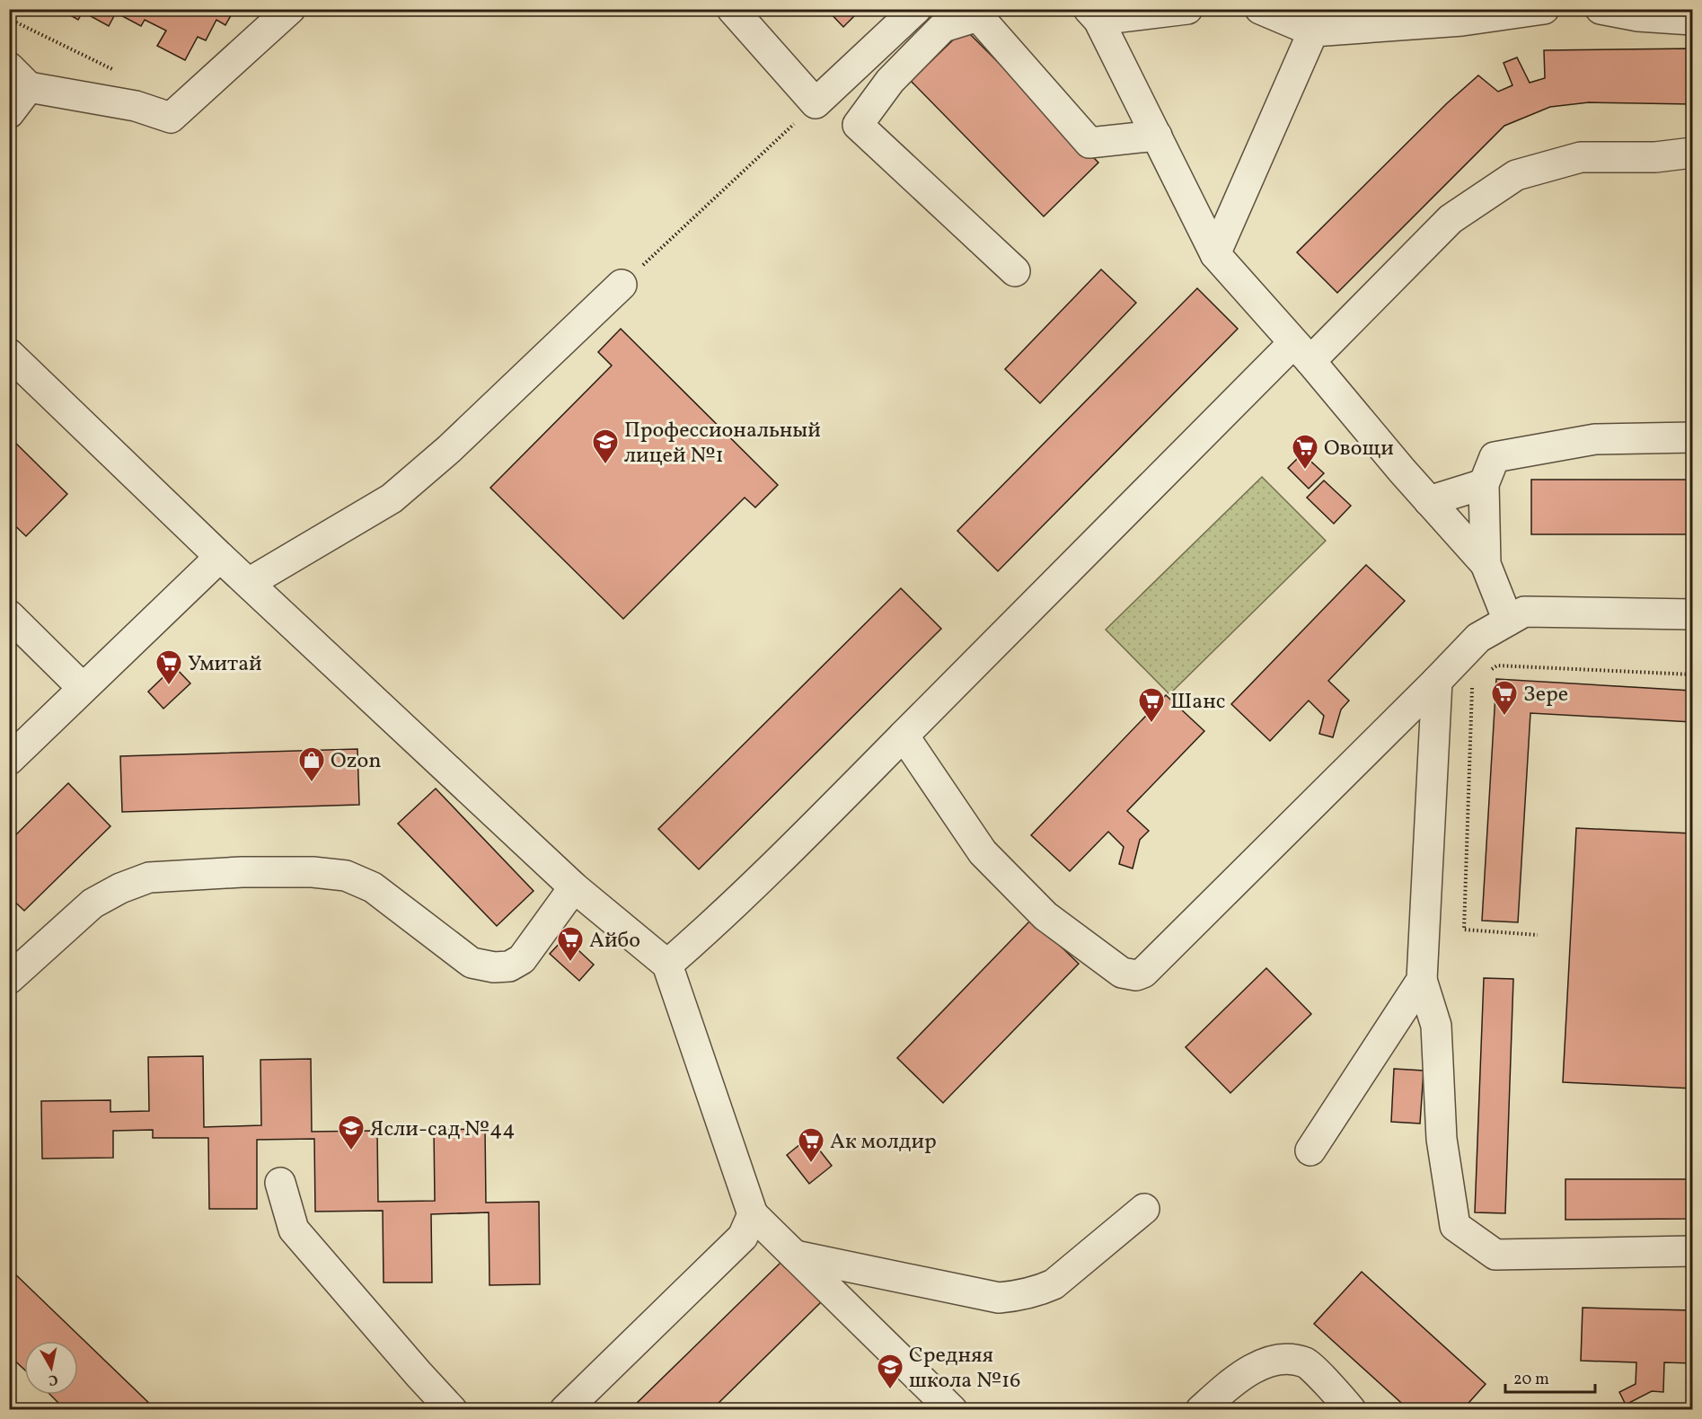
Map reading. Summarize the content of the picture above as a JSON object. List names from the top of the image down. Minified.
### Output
{"places":{"school or university":["Профессиональный лицей №1","Ясли-сад №44","Средняя школа №16"],"supermarket":["Овощи","Умитай","Зере","Шанс","Айбо","Ак молдир"],"shop":["Ozon"]},"scale_bar":"20 m","north":"bottom"}
